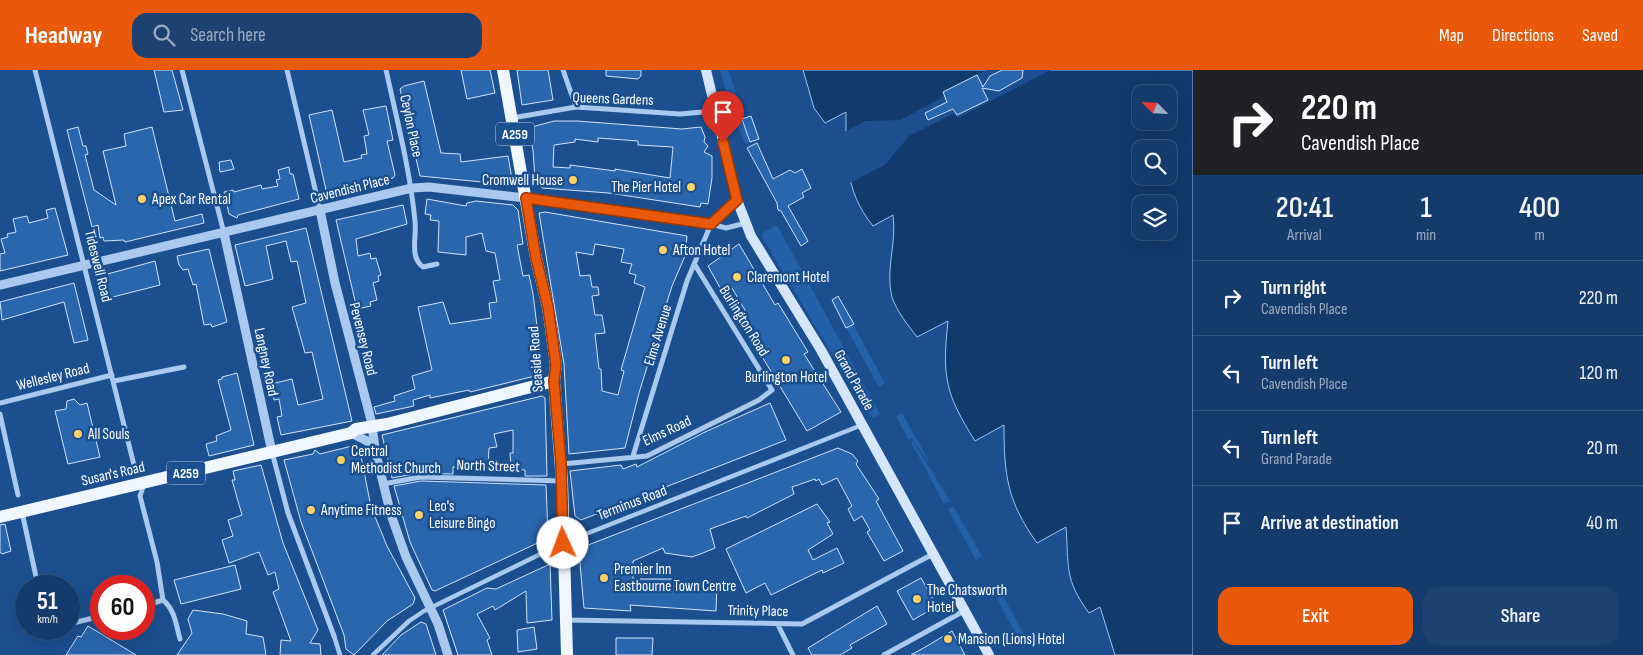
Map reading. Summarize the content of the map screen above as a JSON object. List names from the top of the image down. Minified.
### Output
{"streets":{"main road":["A259","Seaside Road","Grand Parade","Susan's Road"],"street":["Queens Gardens","Ceylon Place","Cavendish Place","Tideswell Road","Burlington Road","Elms Avenue","Pevensey Road","Langney Road","Wellesley Road","Elms Road","North Street","Terminus Road","Trinity Place"]},"crossings":[["Queens Gardens","Seaside Road"],["Queens Gardens","Grand Parade"],["Ceylon Place","Cavendish Place"],["A259","Seaside Road"],["A259","Trinity Place"],["Cavendish Place","Tideswell Road"],["Cavendish Place","Elms Avenue"],["Cavendish Place","Pevensey Road"],["Cavendish Place","Seaside Road"],["Cavendish Place","Langney Road"],["Cavendish Place","Grand Parade"],["Tideswell Road","Wellesley Road"],["Burlington Road","Elms Avenue"],["Burlington Road","Elms Road"],["Elms Avenue","Elms Road"],["Pevensey Road","North Street"],["Pevensey Road","Susan's Road"],["Pevensey Road","Terminus Road"],["Seaside Road","Elms Road"],["Seaside Road","North Street"],["Seaside Road","Susan's Road"],["Seaside Road","Terminus Road"],["Seaside Road","Trinity Place"],["Langney Road","Susan's Road"],["Grand Parade","Terminus Road"],["Grand Parade","Trinity Place"]],"places":["Cromwell House","The Pier Hotel","Apex Car Rental","Afton Hotel","Claremont Hotel","Burlington Hotel","All Souls","Central Methodist Church","Anytime Fitness","Leo's Leisure Bingo","Premier Inn Eastbourne Town Centre","The Chatsworth Hotel","Mansion (Lions) Hotel"],"north":"top left","page":{"header":"Headway","search":"Search here","nav":["Map","Directions","Saved"],"turn":["220 m","Cavendish Place"],"eta":["20:41","Arrival","1","min","400","m"],"list":[{"name":"Turn right","note":"Cavendish Place","value":"220 m"},{"name":"Turn left","note":"Cavendish Place","value":"120 m"},{"name":"Turn left","note":"Grand Parade","value":"20 m"},{"name":"Arrive at destination","value":"40 m"}],"speed":"51 km/h","limit":"60","buttons":["Exit","Share"]}}
